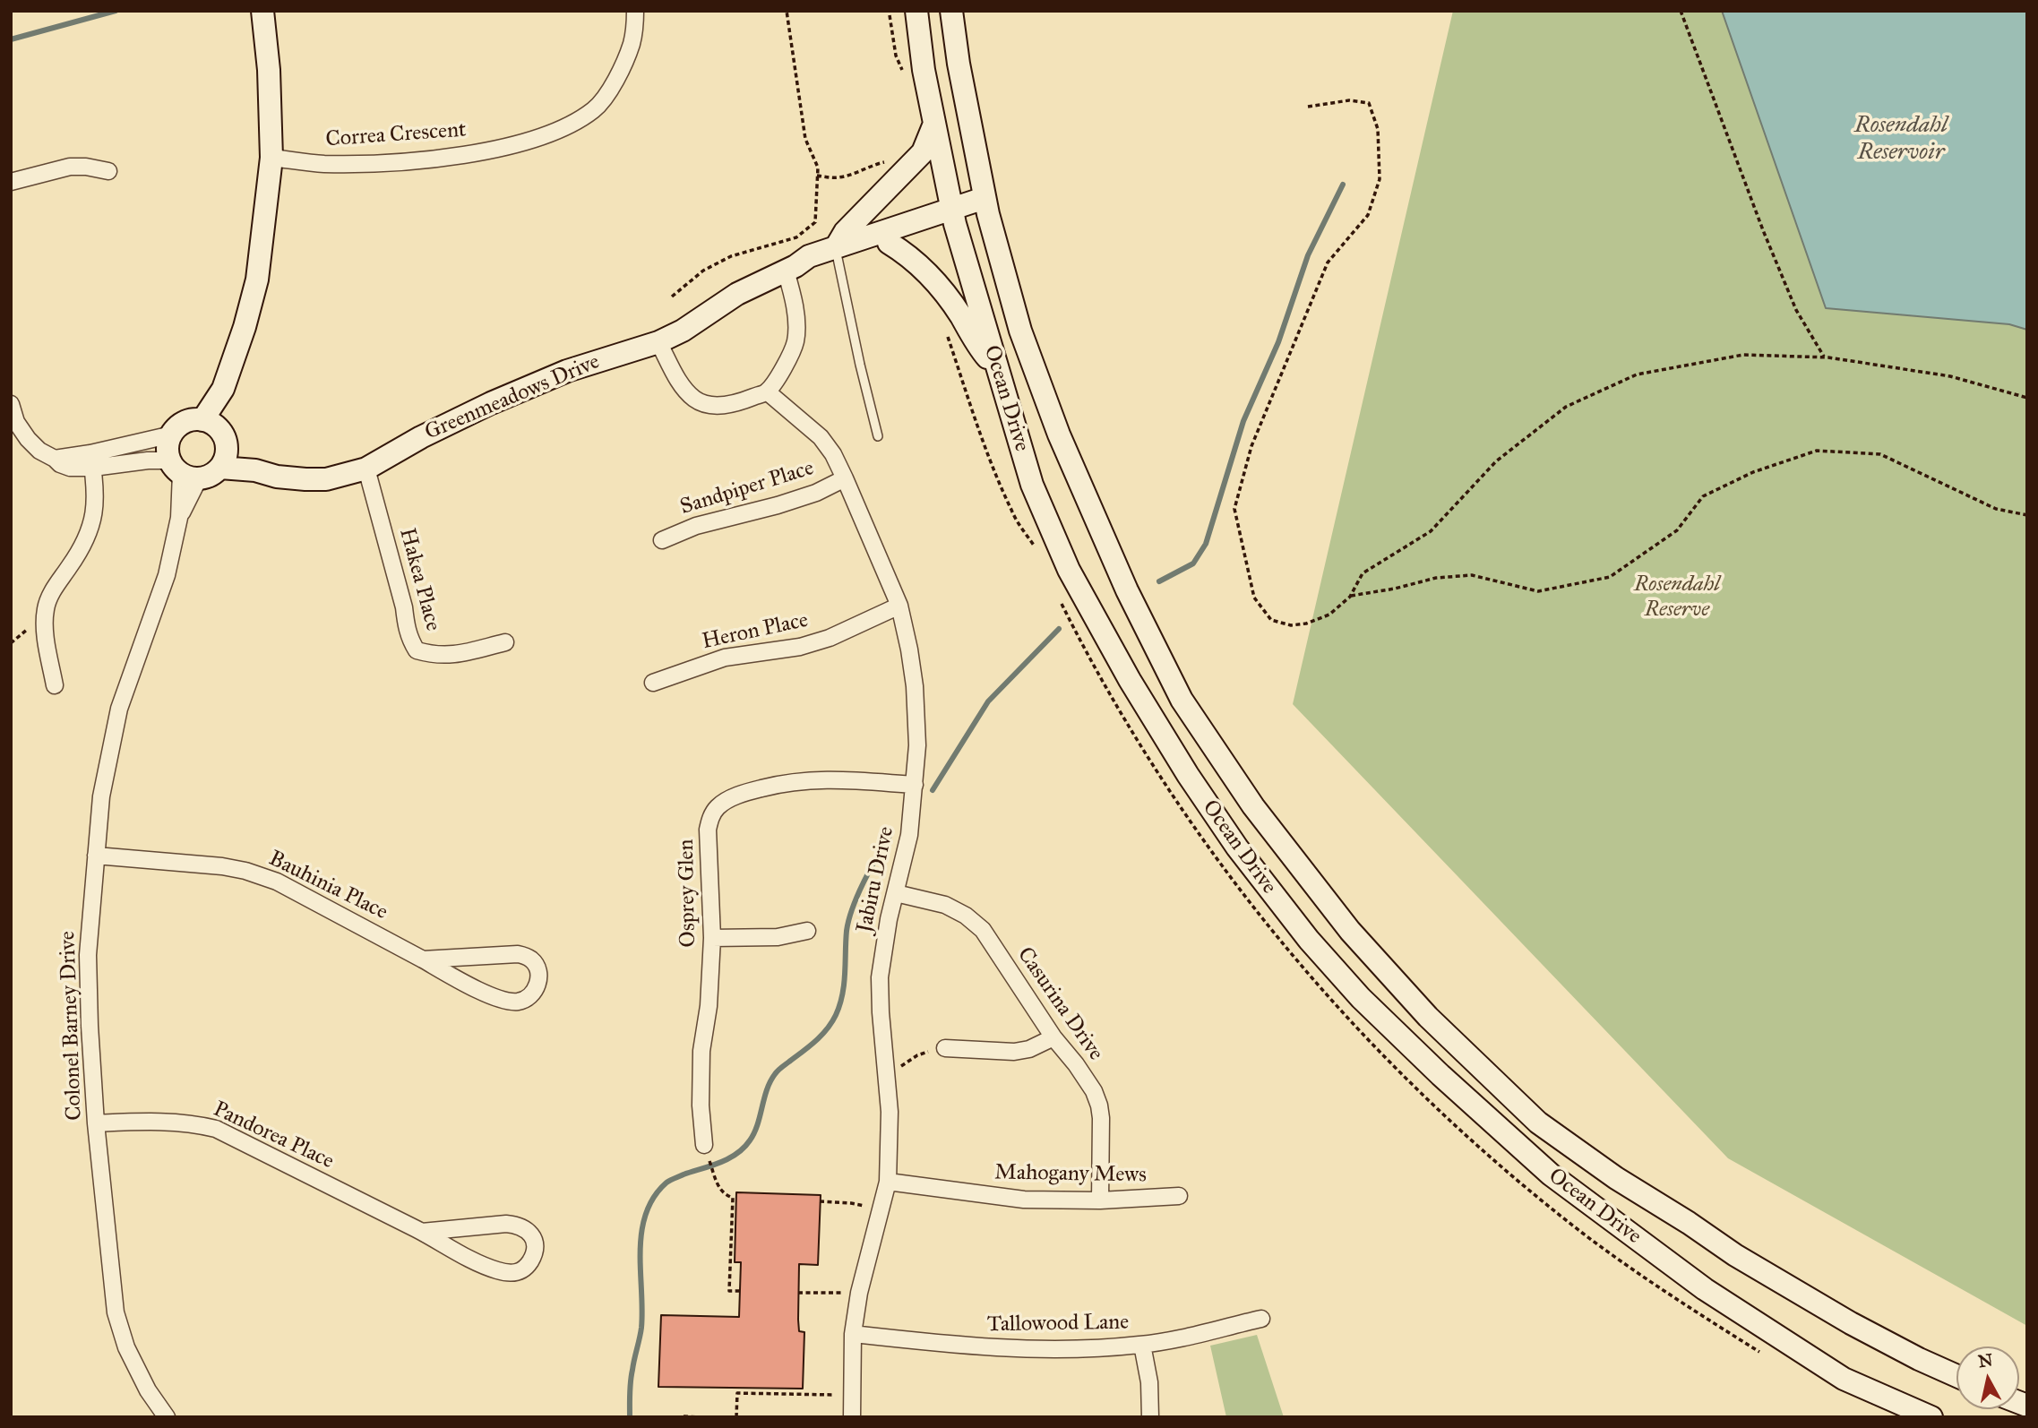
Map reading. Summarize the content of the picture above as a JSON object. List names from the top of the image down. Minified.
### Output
{"streets":{"main road":["Greenmeadows Drive","Ocean Drive"],"street":["Correa Crescent","Sandpiper Place","Hakea Place","Heron Place","Jabiru Drive","Bauhinia Place","Osprey Glen","Casurina Drive","Colonel Barney Drive","Pandorea Place","Mahogany Mews","Tallowood Lane"]},"crossings":[["Greenmeadows Drive","Ocean Drive"],["Greenmeadows Drive","Hakea Place"],["Greenmeadows Drive","Colonel Barney Drive"],["Sandpiper Place","Jabiru Drive"],["Heron Place","Jabiru Drive"],["Jabiru Drive","Osprey Glen"],["Jabiru Drive","Casurina Drive"],["Jabiru Drive","Mahogany Mews"],["Jabiru Drive","Tallowood Lane"],["Bauhinia Place","Colonel Barney Drive"],["Casurina Drive","Mahogany Mews"],["Colonel Barney Drive","Pandorea Place"]],"water":["Rosendahl Reservoir"],"parks":["Rosendahl Reserve"],"north":"top"}
